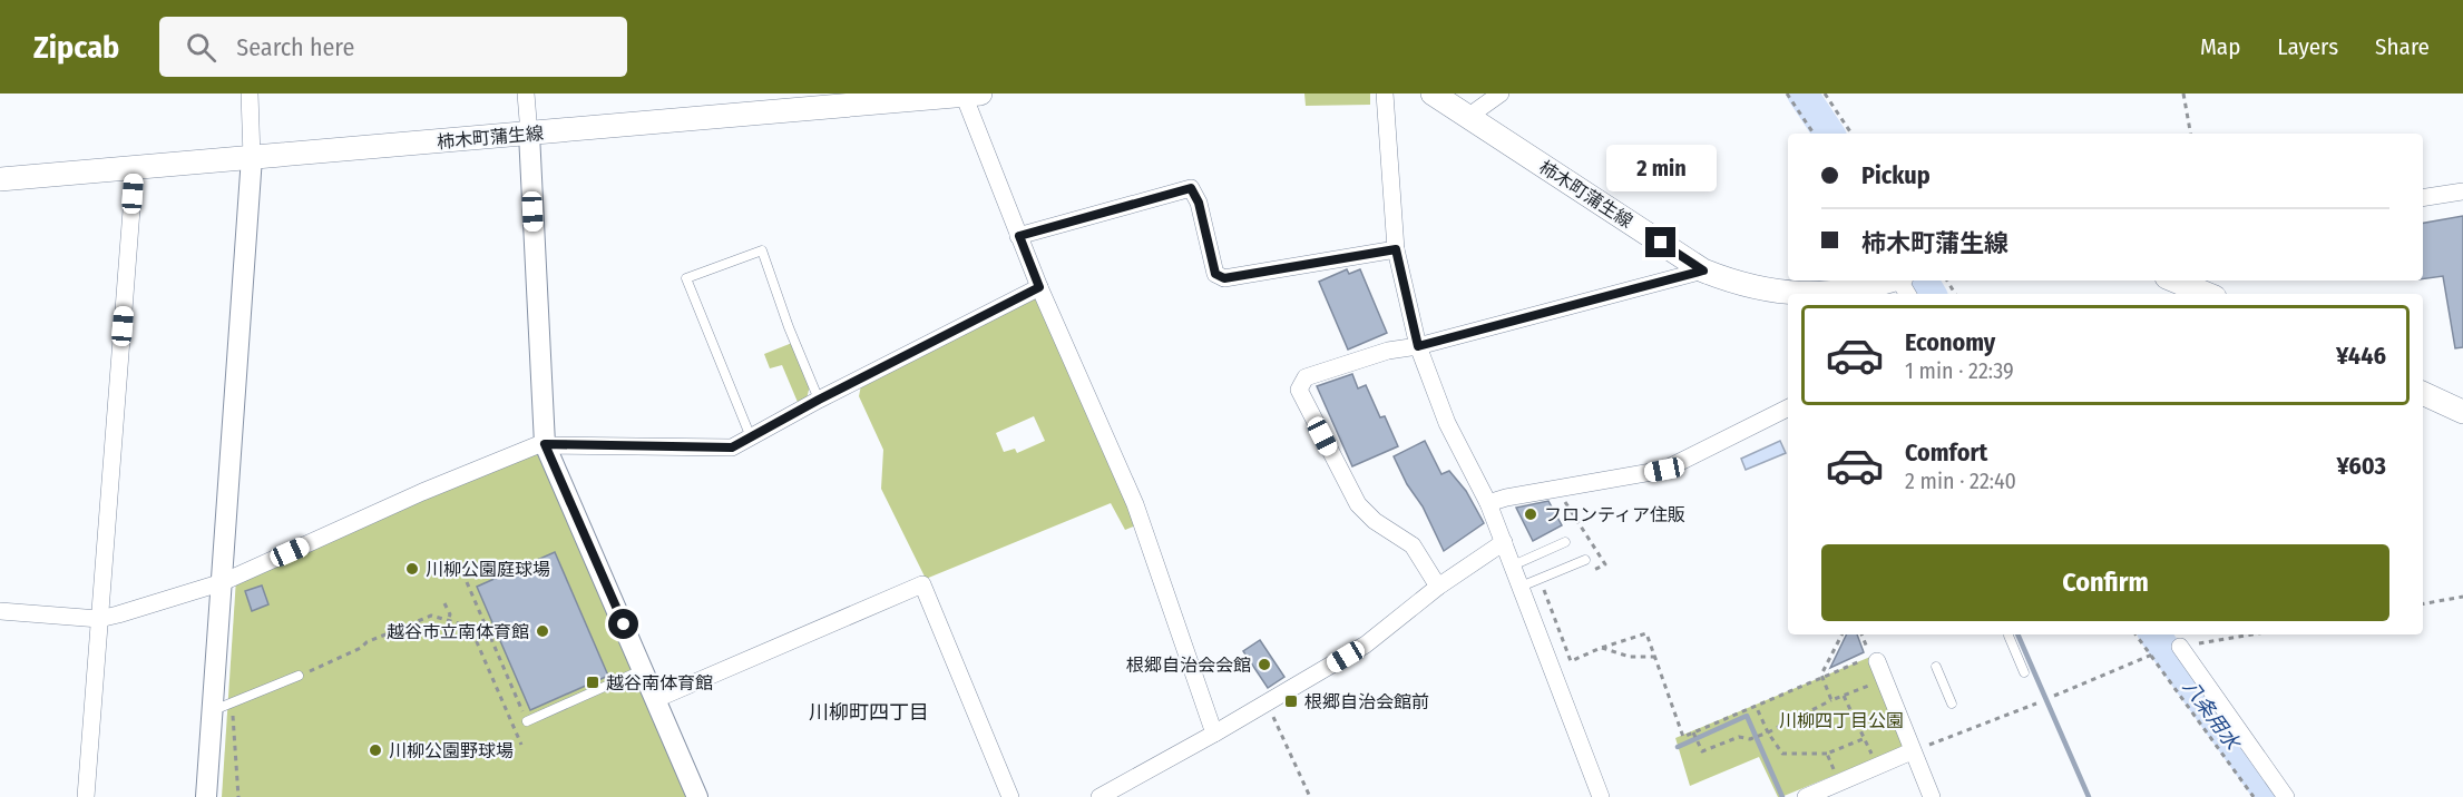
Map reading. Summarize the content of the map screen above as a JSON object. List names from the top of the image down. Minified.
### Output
{"streets":{"main road":["柿木町蒲生線"]},"districts":["川柳町四丁目"],"water":["八条用水"],"parks":["川柳四丁目公園"],"places":{"other":["フロンティア住販","川柳公園庭球場","越谷市立南体育館","根郷自治会会館","川柳公園野球場"],"transit":["越谷南体育館","根郷自治会館前"]},"page":{"header":"Zipcab","search":"Search here","nav":["Map","Layers","Share"],"banner":["Pickup","柿木町蒲生線"],"bubble":"2 min","list":[{"name":"Economy","note":"1 min · 22:39","value":"¥446"},{"name":"Comfort","note":"2 min · 22:40","value":"¥603"}],"buttons":"Confirm"}}
